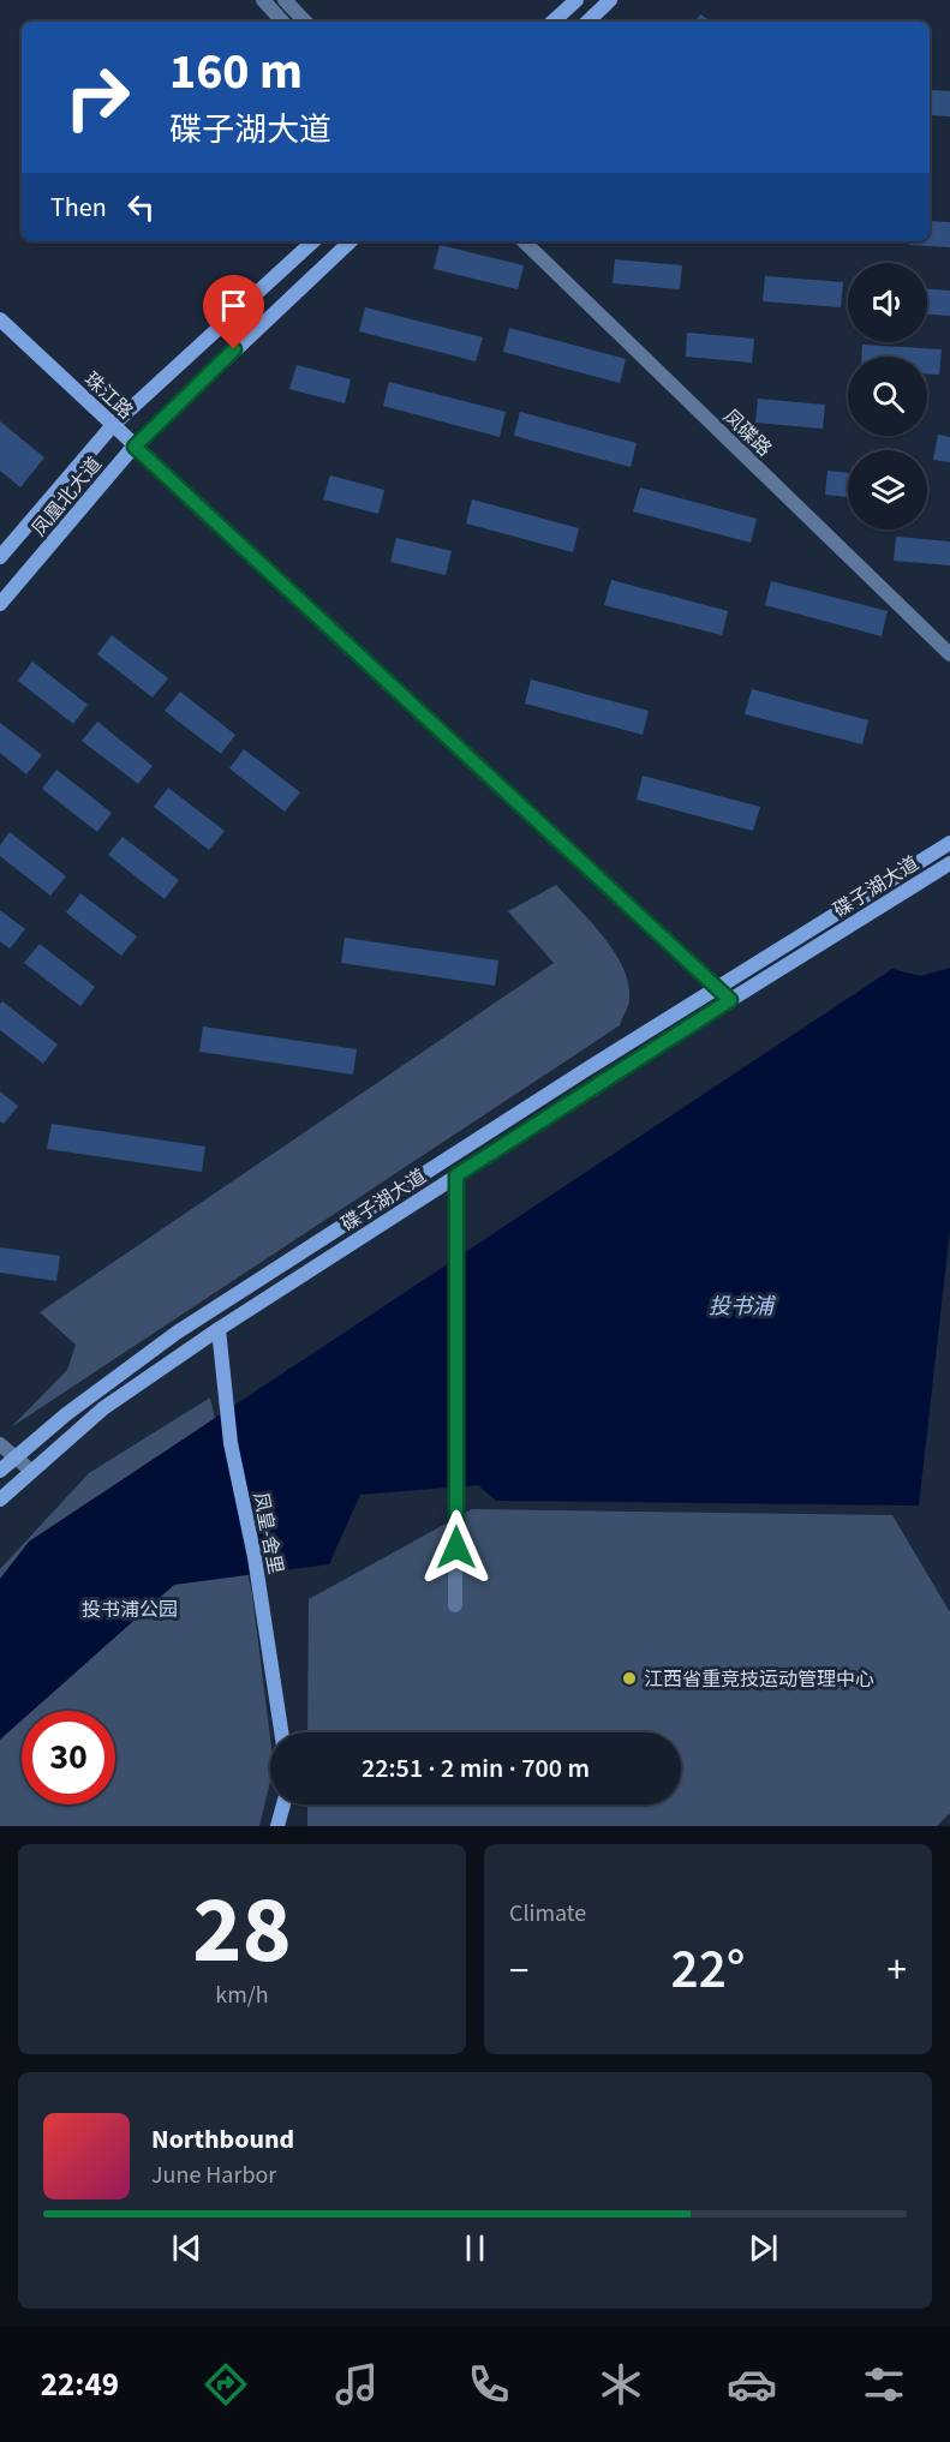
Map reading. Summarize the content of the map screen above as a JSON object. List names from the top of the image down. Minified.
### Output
{"streets":{"main road":["珠江路","凤凰北大道","碟子湖大道","凤皇-舍里"],"street":["凤碟路"]},"crossings":[["珠江路","凤凰北大道"],["珠江路","碟子湖大道"],["碟子湖大道","凤皇-舍里"]],"water":["投书浦"],"parks":["投书浦公园"],"places":["江西省重竞技运动管理中心"],"page":{"turn":["160 m","碟子湖大道"],"then":"Then","limit":"30","trip":"22:51 · 2 min · 700 m","tile":[["28","km/h"],"Climate"],"heat":["−","22°","+"],"song":["Northbound","June Harbor"],"tabs":"22:49"}}
